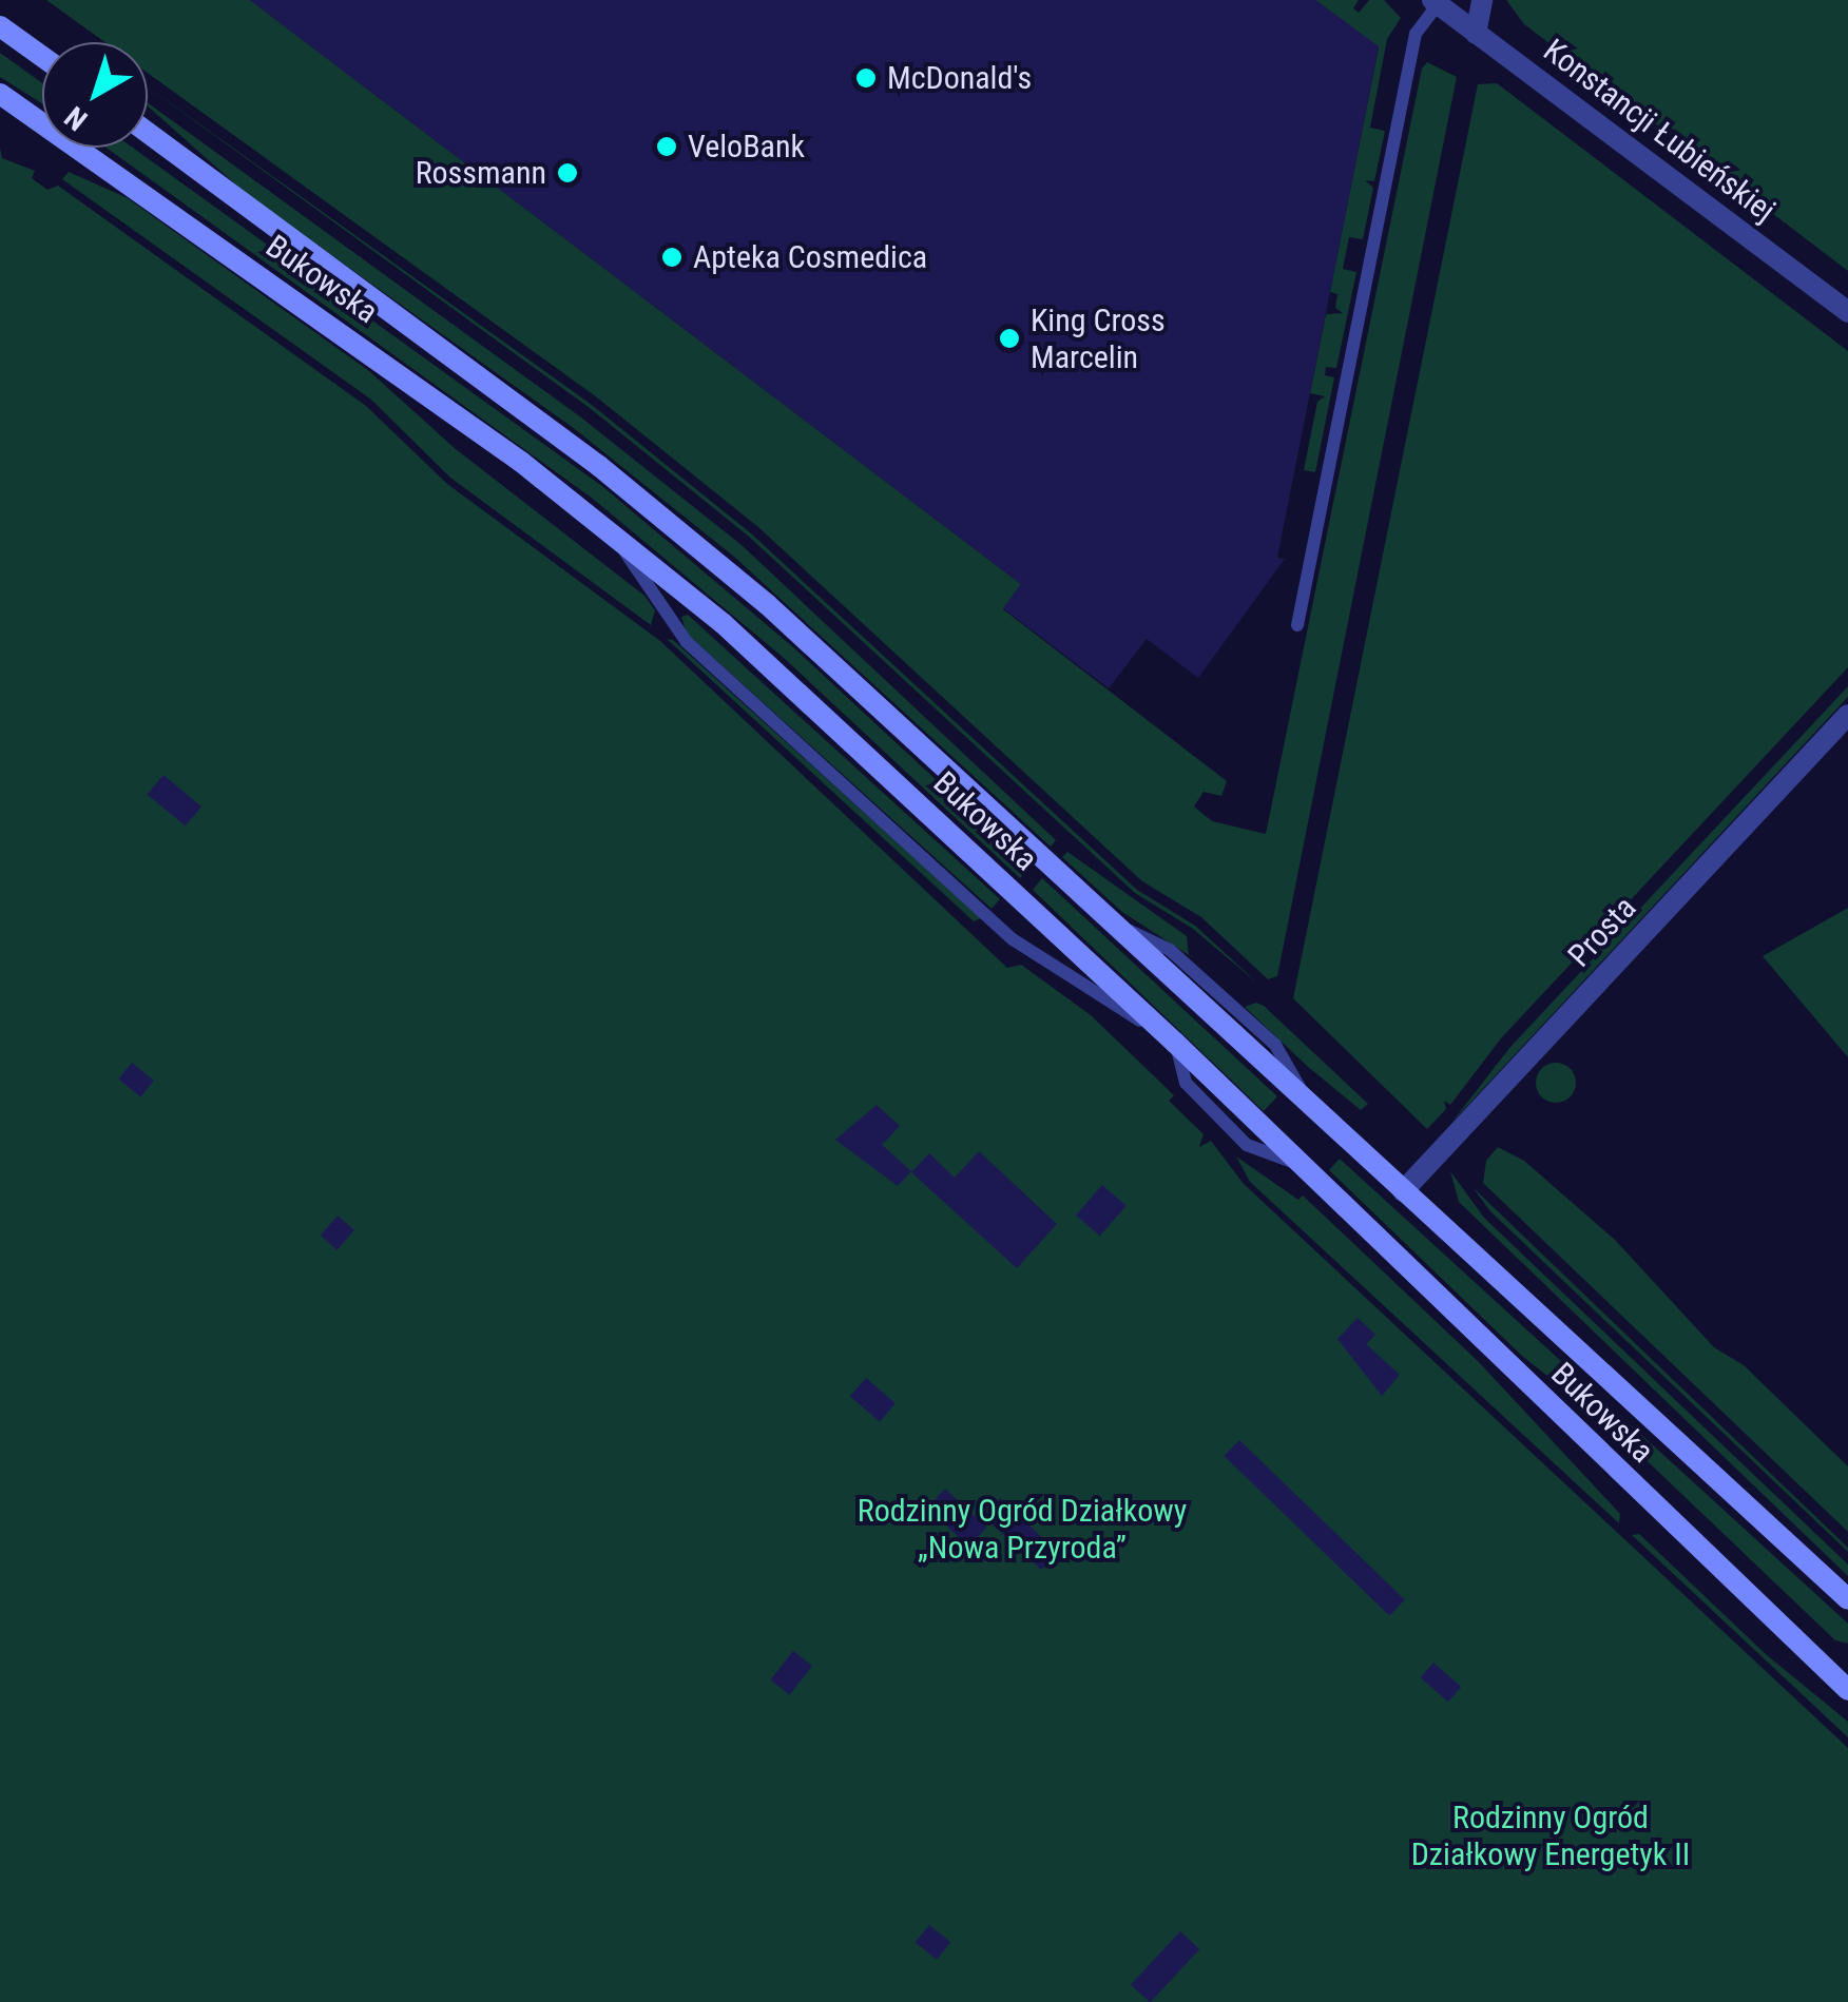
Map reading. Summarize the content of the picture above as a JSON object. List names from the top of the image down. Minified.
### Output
{"streets":{"main road":["Bukowska"],"street":["Konstancji Łubieńskiej","Prosta"]},"crossings":[["Bukowska","Prosta"]],"parks":["Rodzinny Ogród Działkowy „Nowa Przyroda”","Rodzinny Ogród Działkowy Energetyk II"],"places":["McDonald's","VeloBank","Rossmann","Apteka Cosmedica","King Cross Marcelin"],"north":"bottom left"}
